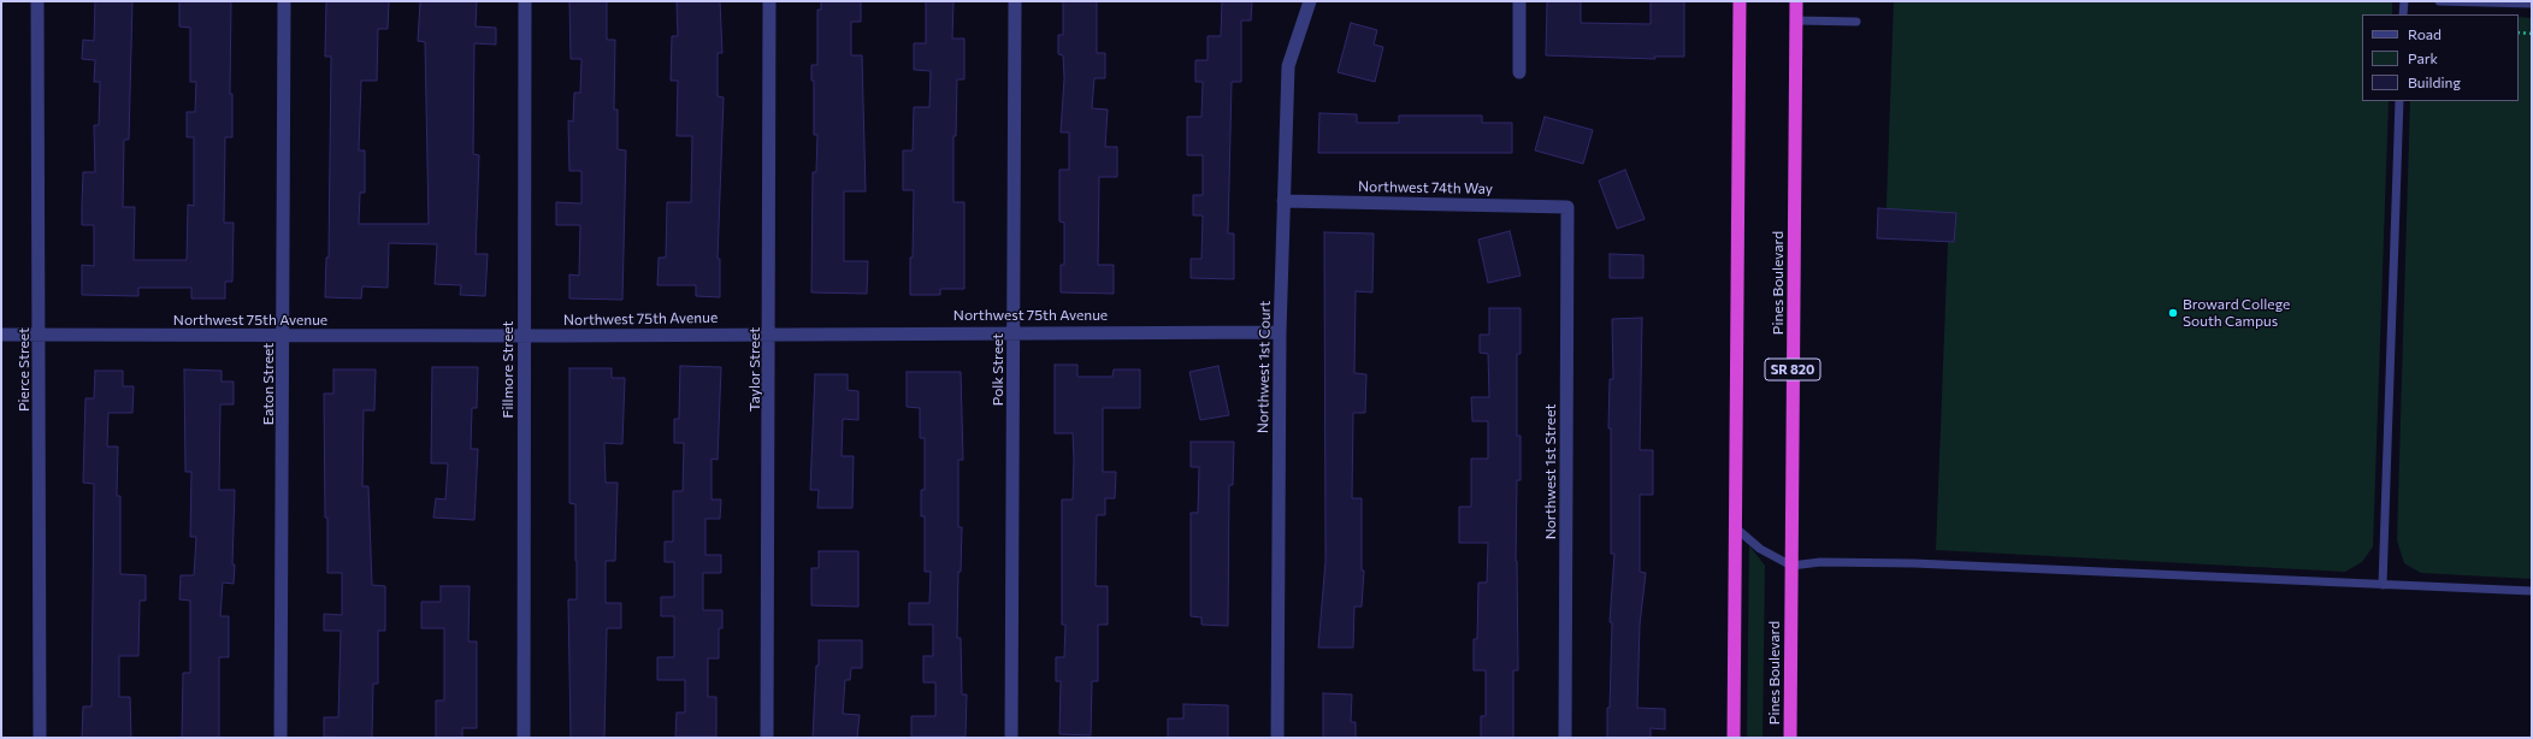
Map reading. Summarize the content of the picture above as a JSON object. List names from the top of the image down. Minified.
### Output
{"streets":{"highway":["Pines Boulevard","SR 820"],"street":["Northwest 74th Way","Northwest 75th Avenue","Northwest 1st Court","Pierce Street","Fillmore Street","Taylor Street","Polk Street","Eaton Street","Northwest 1st Street"]},"crossings":[["Northwest 74th Way","Northwest 1st Court"],["Northwest 74th Way","Northwest 1st Street"],["Northwest 75th Avenue","Northwest 1st Court"],["Northwest 75th Avenue","Pierce Street"],["Northwest 75th Avenue","Fillmore Street"],["Northwest 75th Avenue","Taylor Street"],["Northwest 75th Avenue","Polk Street"],["Northwest 75th Avenue","Eaton Street"]],"places":["Broward College South Campus"],"legend":["Road","Park","Building"]}
